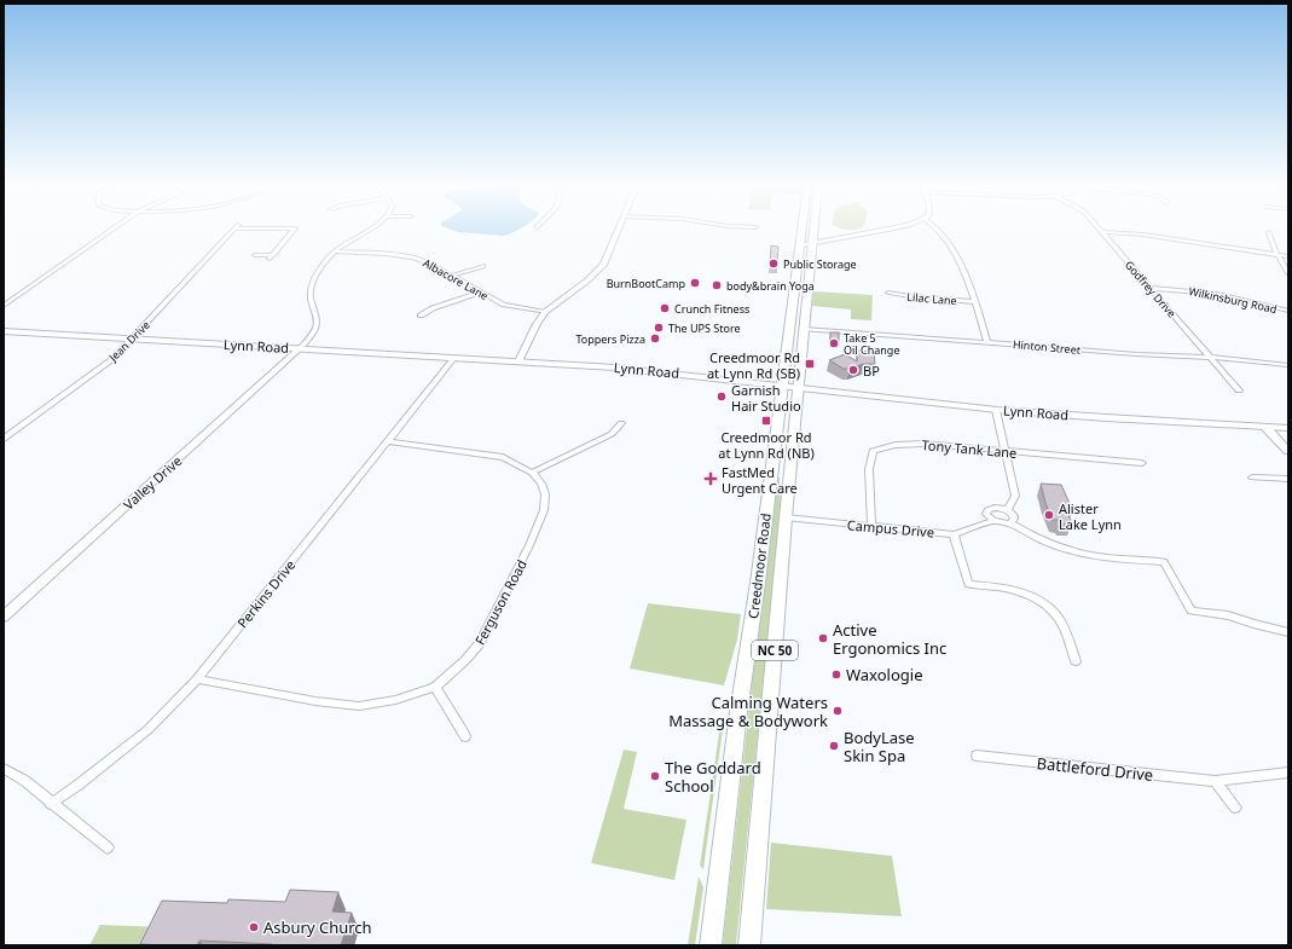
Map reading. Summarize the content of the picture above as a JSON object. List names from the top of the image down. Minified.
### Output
{"streets":{"main road":["Lynn Road","Creedmoor Road","NC 50"],"street":["Albacore Lane","Godfrey Drive","Lilac Lane","Wilkinsburg Road","Jean Drive","Hinton Street","Tony Tank Lane","Valley Drive","Campus Drive","Perkins Drive","Ferguson Road","Battleford Drive"]},"crossings":[["Godfrey Drive","Wilkinsburg Road"],["Godfrey Drive","Hinton Street"],["Jean Drive","Lynn Road"],["Lynn Road","Valley Drive"],["Lynn Road","Creedmoor Road"],["Lynn Road","Perkins Drive"],["Hinton Street","Creedmoor Road"],["Tony Tank Lane","Campus Drive"],["Campus Drive","Creedmoor Road"],["Perkins Drive","Ferguson Road"]],"places":{"other":["Public Storage","BurnBootCamp","body&brain Yoga","Crunch Fitness","The UPS Store","Toppers Pizza","Take 5 Oil Change","BP","Garnish Hair Studio","Alister Lake Lynn","Active Ergonomics Inc","Waxologie","Calming Waters Massage & Bodywork","BodyLase Skin Spa","The Goddard School","Asbury Church"],"transit":["Creedmoor Rd at Lynn Rd (SB)","Creedmoor Rd at Lynn Rd (NB)"],"health":["FastMed Urgent Care"]}}
